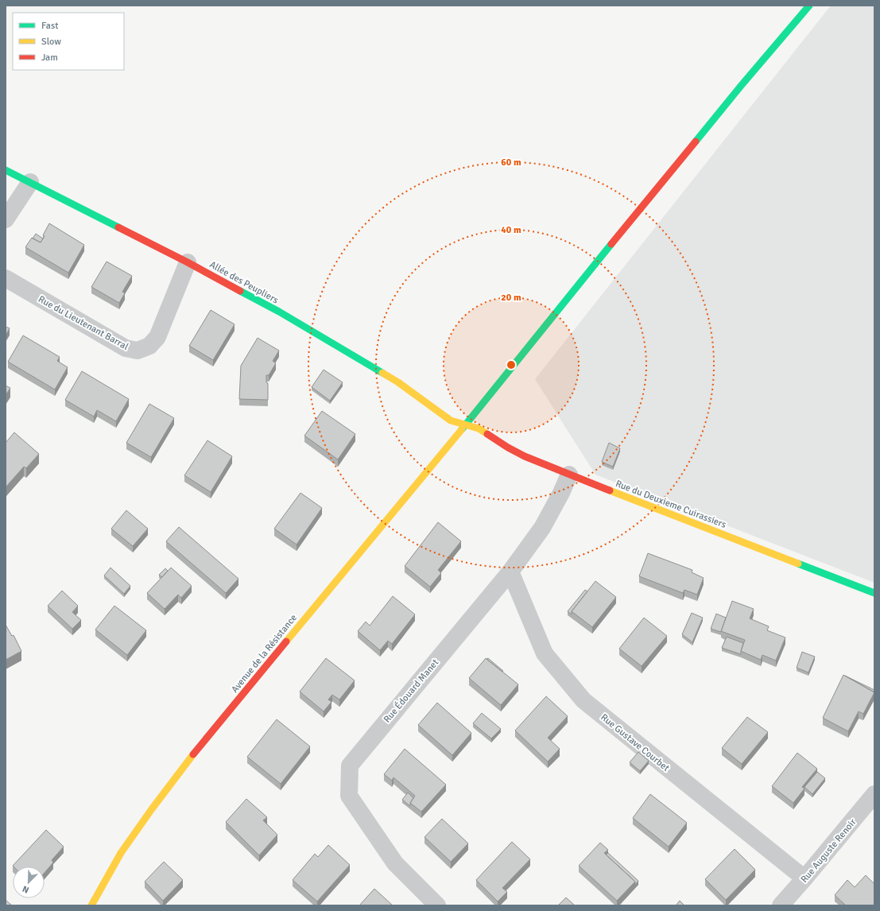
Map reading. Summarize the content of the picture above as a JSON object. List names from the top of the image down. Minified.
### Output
{"streets":{"main road":["Allée des Peupliers","Rue du Deuxieme Cuirassiers","Avenue de la Résistance"],"street":["Rue du Lieutenant Barral","Rue Édouard Manet","Rue Gustave Courbet","Rue Auguste Renoir"]},"crossings":[["Allée des Peupliers","Rue du Lieutenant Barral"],["Allée des Peupliers","Rue du Deuxieme Cuirassiers"],["Allée des Peupliers","Avenue de la Résistance"],["Rue du Deuxieme Cuirassiers","Avenue de la Résistance"],["Rue du Deuxieme Cuirassiers","Rue Édouard Manet"],["Rue Édouard Manet","Rue Gustave Courbet"],["Rue Gustave Courbet","Rue Auguste Renoir"]],"legend":["Fast","Slow","Jam"],"north":"bottom left","rings":["60 m","40 m","20 m"]}
